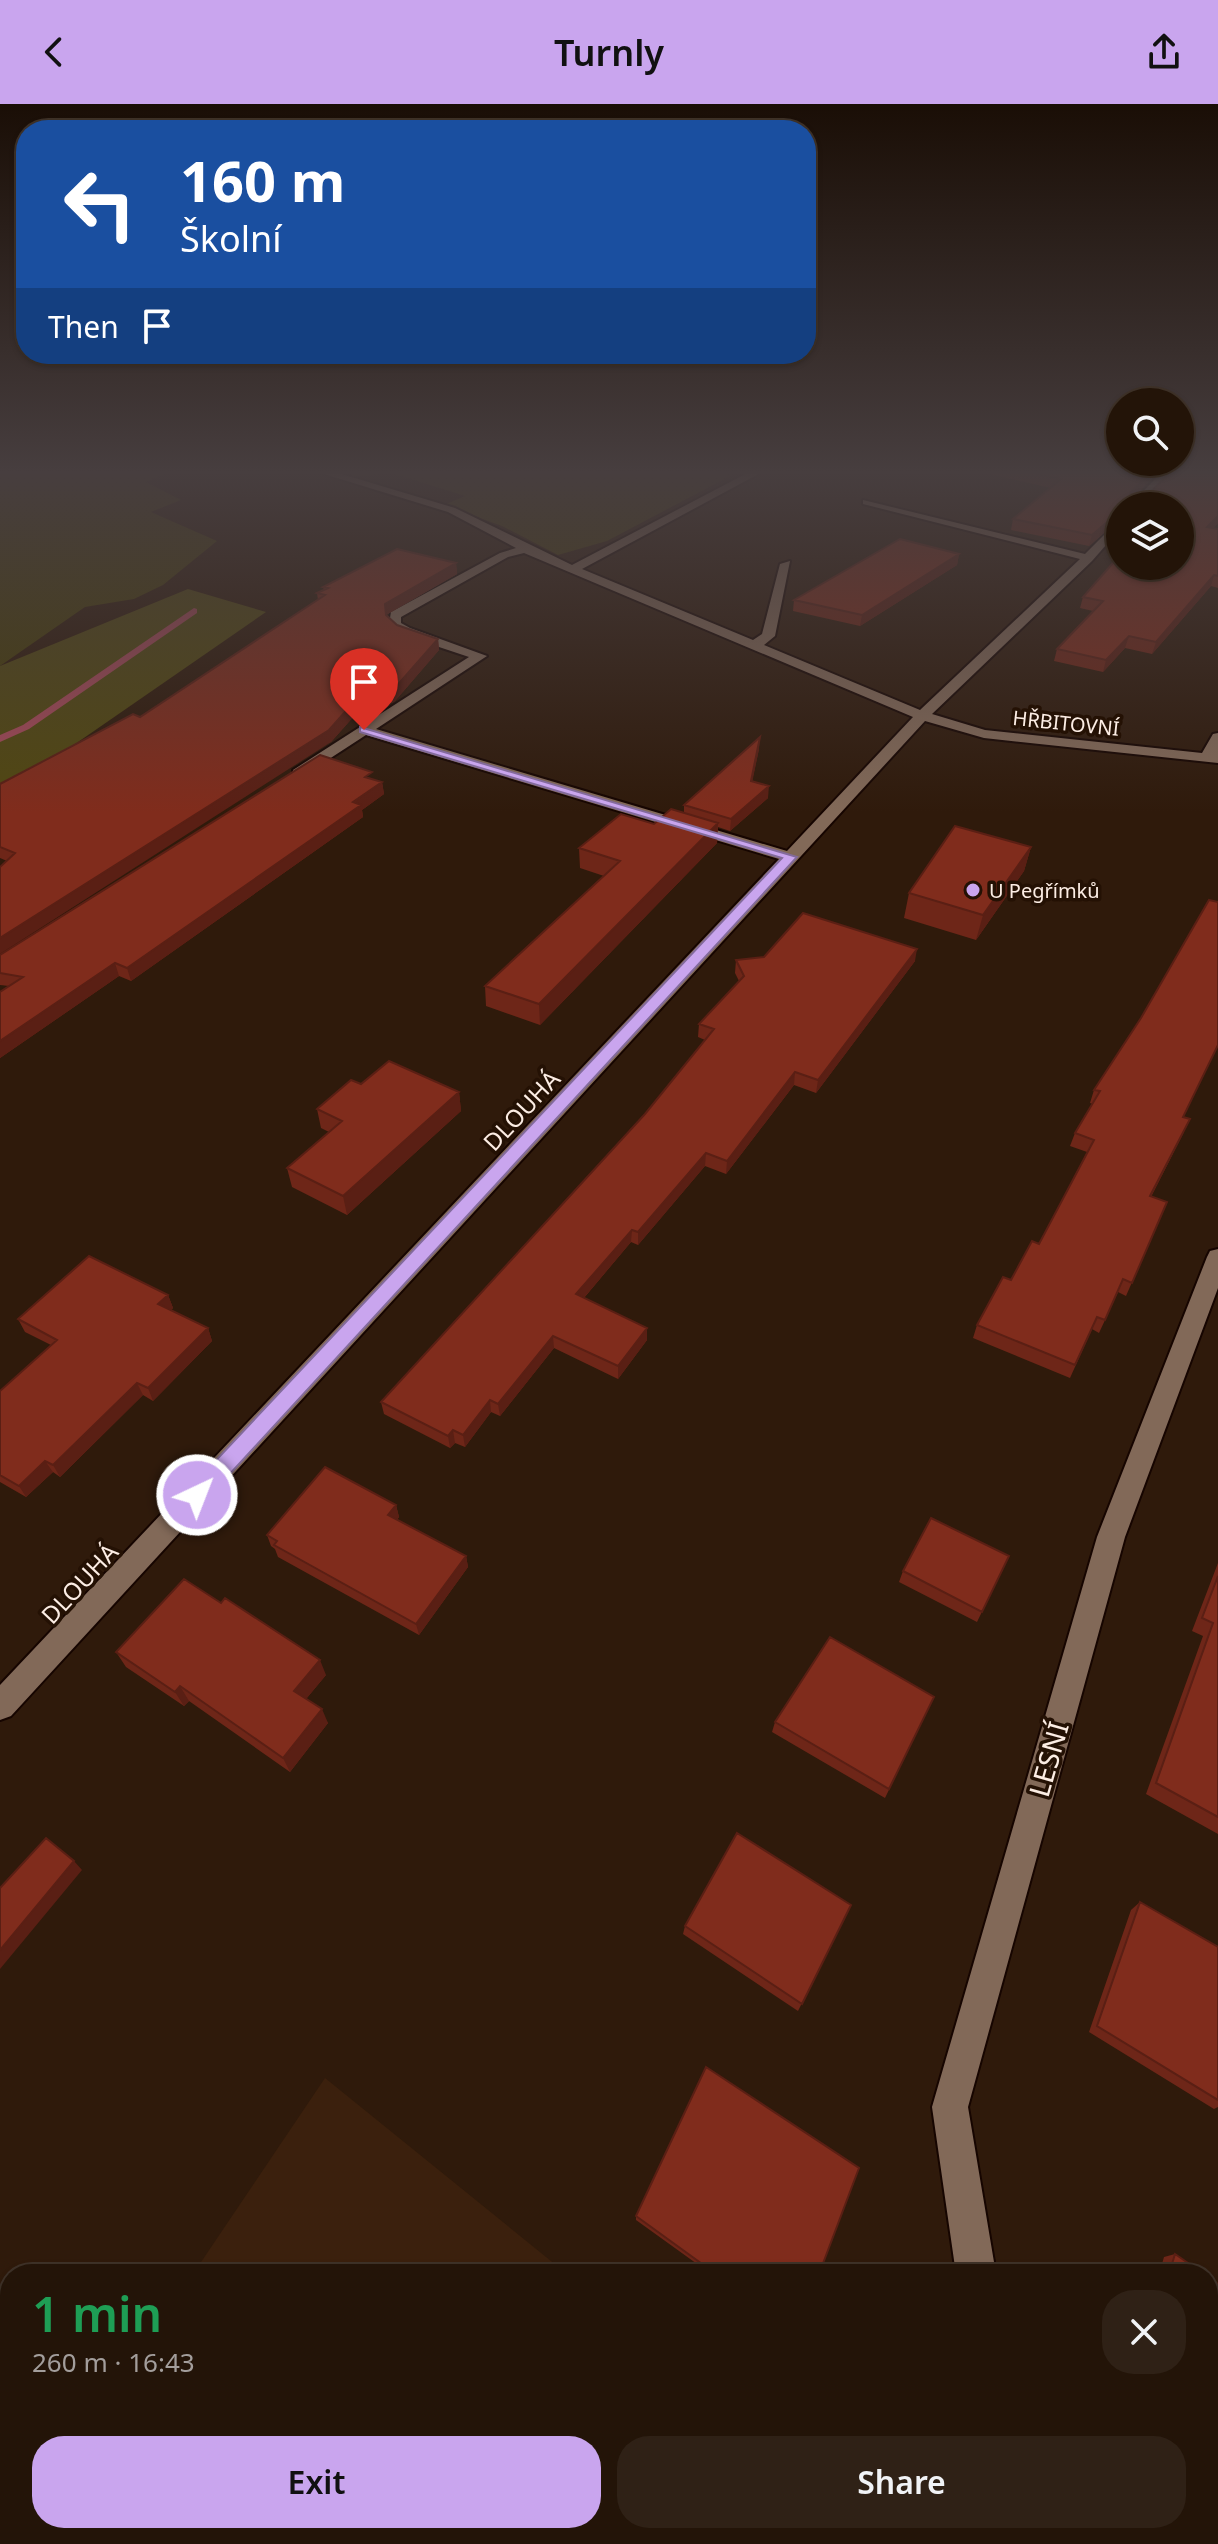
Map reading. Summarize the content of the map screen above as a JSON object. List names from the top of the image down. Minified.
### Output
{"streets":{"street":["HŘBITOVNÍ","DLOUHÁ","LESNÍ"]},"crossings":[["HŘBITOVNÍ","DLOUHÁ"]],"places":["U Pegřímků"],"page":{"header":"Turnly","turn":["160 m","Školní"],"then":"Then","heading":["1 min","260 m · 16:43"],"buttons":["Exit","Share"]}}
